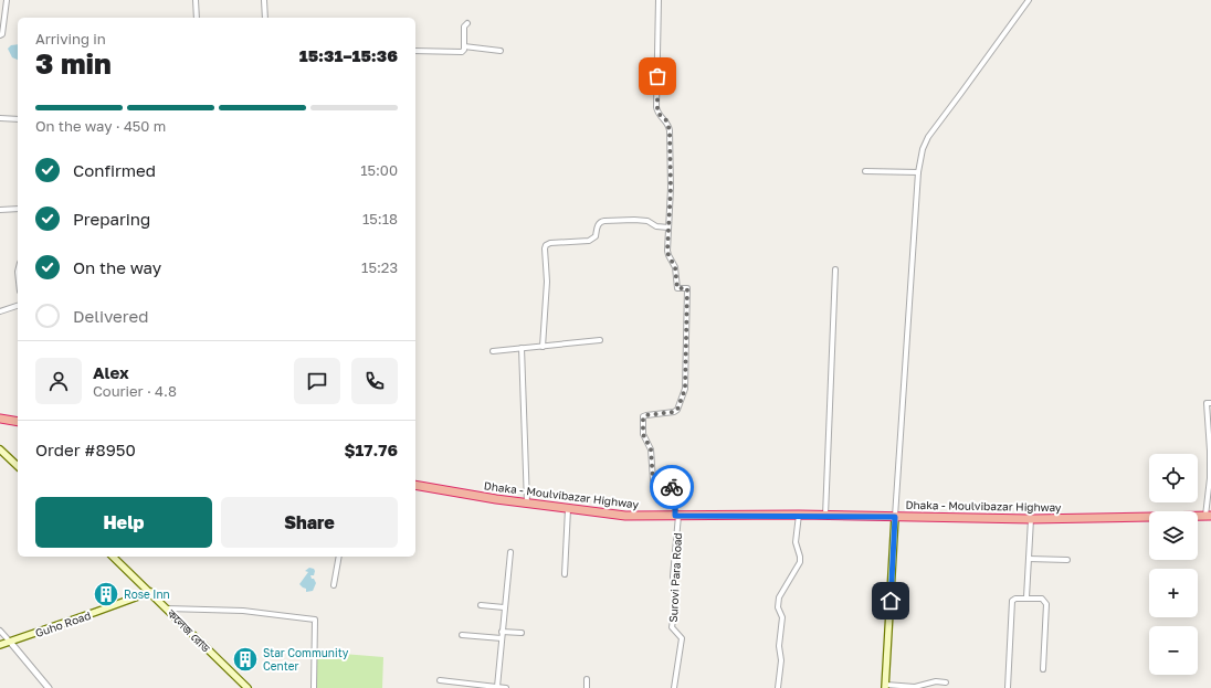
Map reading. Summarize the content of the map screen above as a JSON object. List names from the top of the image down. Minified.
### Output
{"streets":{"highway":["Dhaka - Moulvibazar Highway"],"main road":["Guho Road","কলেজ রোড"],"street":["Surovi Para Road"]},"crossings":[["Dhaka - Moulvibazar Highway","Surovi Para Road"],["Guho Road","কলেজ রোড"]],"places":{"building":["Rose Inn","Star Community Center"]},"page":{"heading":["3 min","Arriving in","15:31–15:36"],"panel":["Alex","Courier · 4.8","Order #8950","$17.76"],"bar":"On the way · 450 m","list":[["Confirmed","15:00"],["Preparing","15:18"],["On the way","15:23"],"Delivered"],"map_buttons":["+","−"],"buttons":["Help","Share"]}}
